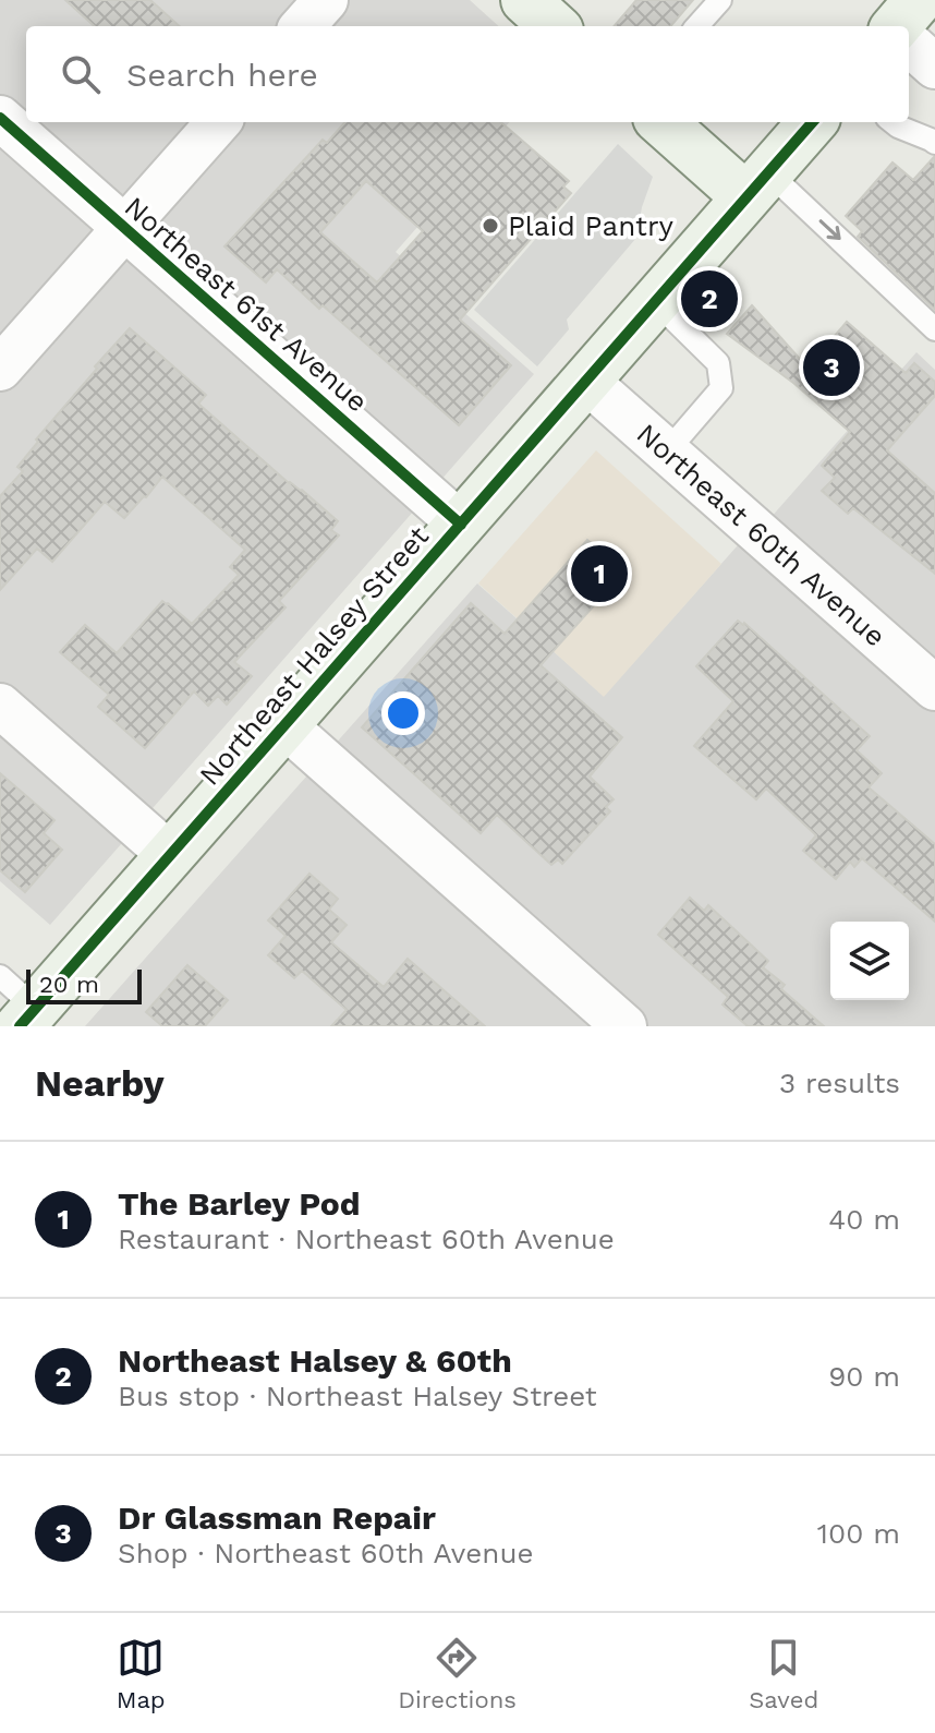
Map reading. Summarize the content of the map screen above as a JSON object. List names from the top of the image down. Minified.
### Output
{"streets":{"main road":["Northeast Halsey Street"],"street":["Northeast 61st Avenue","Northeast 60th Avenue"]},"crossings":[["Northeast 61st Avenue","Northeast Halsey Street"],["Northeast 60th Avenue","Northeast Halsey Street"]],"places":["Plaid Pantry"],"scale_bar":"20 m","page":{"search":"Search here","pins":["2","3","1"],"scale":"20 m","heading":["Nearby","3 results"],"list":[{"mark":"1","name":"The Barley Pod","note":"Restaurant · Northeast 60th Avenue","value":"40 m"},{"mark":"2","name":"Northeast Halsey & 60th","note":"Bus stop · Northeast Halsey Street","value":"90 m"},{"mark":"3","name":"Dr Glassman Repair","note":"Shop · Northeast 60th Avenue","value":"100 m"}],"nav":["Map","Directions","Saved"]}}
